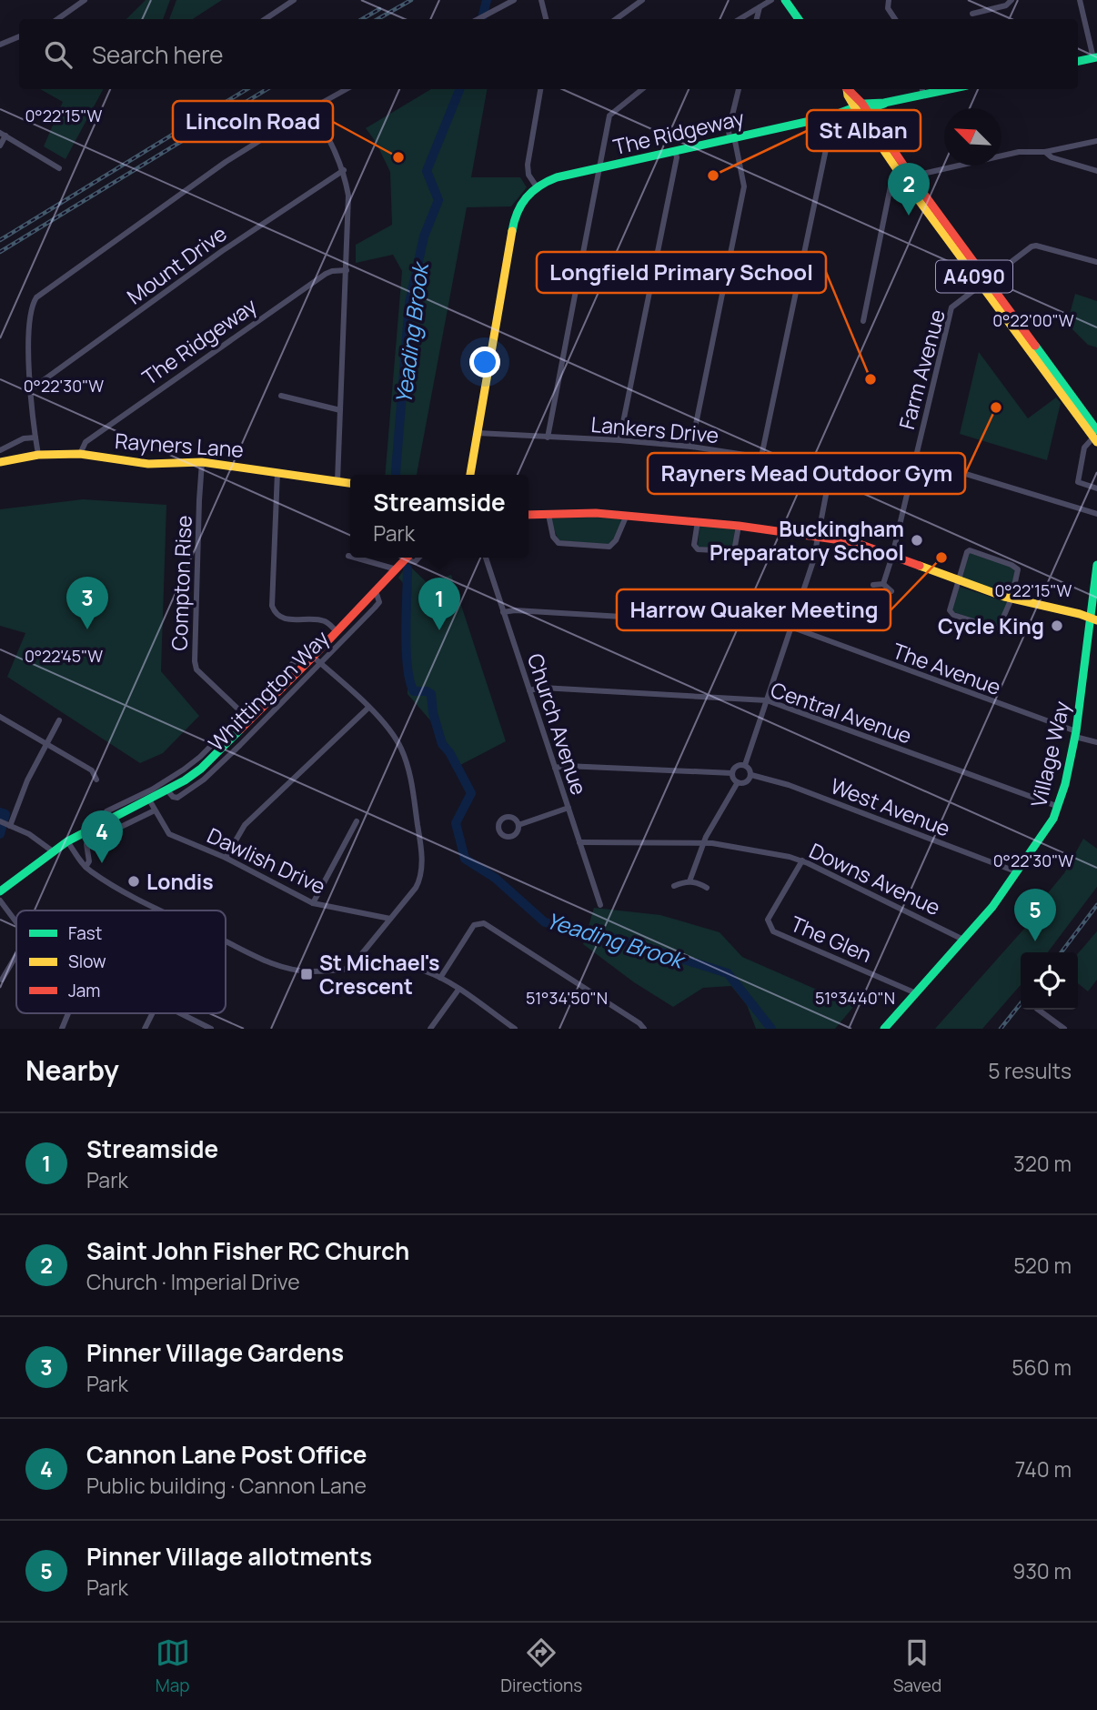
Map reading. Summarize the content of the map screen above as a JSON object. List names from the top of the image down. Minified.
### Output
{"streets":{"street":["The Ridgeway","Mount Drive","A4090","Farm Avenue","Lankers Drive","Rayners Lane","Compton Rise","The Avenue","Whittington Way","Central Avenue","Church Avenue","Village Way","West Avenue","Dawlish Drive","Downs Avenue","The Glen"]},"crossings":[["The Ridgeway","A4090"],["The Ridgeway","Rayners Lane"],["A4090","Farm Avenue"],["Rayners Lane","Compton Rise"],["Compton Rise","Whittington Way"],["The Avenue","Church Avenue"],["The Avenue","Village Way"],["Whittington Way","Dawlish Drive"],["Central Avenue","Church Avenue"],["Central Avenue","Village Way"],["Church Avenue","Downs Avenue"],["Village Way","West Avenue"],["Village Way","Downs Avenue"],["Village Way","The Glen"],["Downs Avenue","The Glen"]],"water":["Yeading Brook"],"places":{"other":["Lincoln Road","St Alban","Longfield Primary School","Rayners Mead Outdoor Gym","Buckingham Preparatory School","Harrow Quaker Meeting","Cycle King","Londis"],"transit":["St Michael's Crescent"]},"legend":["Fast","Slow","Jam"],"north":"top left","page":{"search":"Search here","pins":["2","3","1","4","5"],"popup":["Streamside","Park"],"heading":["Nearby","5 results"],"list":[{"mark":"1","name":"Streamside","note":"Park","value":"320 m"},{"mark":"2","name":"Saint John Fisher RC Church","note":"Church · Imperial Drive","value":"520 m"},{"mark":"3","name":"Pinner Village Gardens","note":"Park","value":"560 m"},{"mark":"4","name":"Cannon Lane Post Office","note":"Public building · Cannon Lane","value":"740 m"},{"mark":"5","name":"Pinner Village allotments","note":"Park","value":"930 m"}],"nav":["Map","Directions","Saved"]},"coordinates":["0°22'15\"W","0°22'00\"W","0°22'30\"W","0°22'45\"W","51°34'50\"N","51°34'40\"N"]}
